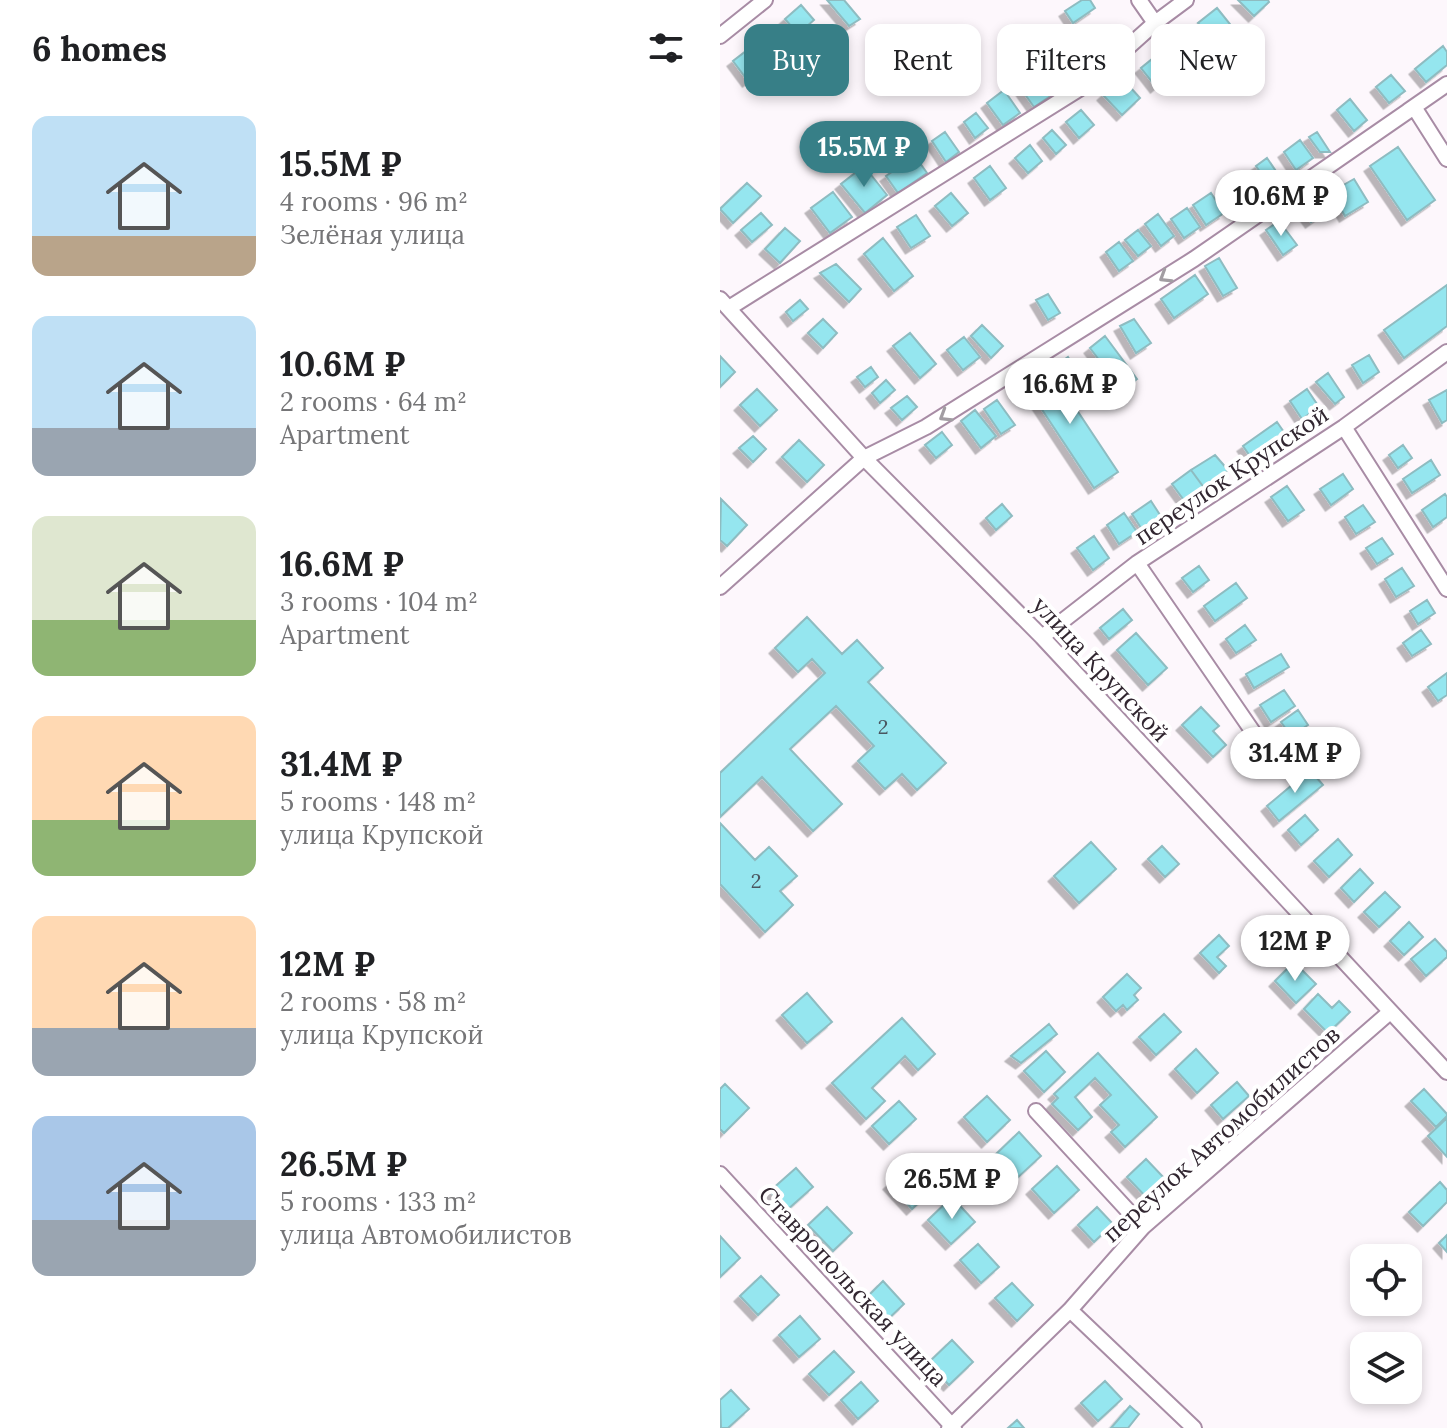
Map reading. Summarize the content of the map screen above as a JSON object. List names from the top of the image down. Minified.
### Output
{"streets":{"street":["переулок Крупской","улица Крупской","переулок Автомобилистов","Ставропольская улица"]},"crossings":[["переулок Крупской","улица Крупской"],["улица Крупской","переулок Автомобилистов"],["переулок Автомобилистов","Ставропольская улица"]],"house_numbers":["2","2"],"page":{"heading":"6 homes","chip":["Buy","Rent","Filters","New"],"list":[{"name":"15.5M ₽","note":"4 rooms · 96 m² · Зелёная улица"},{"name":"10.6M ₽","note":"2 rooms · 64 m² · Apartment"},{"name":"16.6M ₽","note":"3 rooms · 104 m² · Apartment"},{"name":"31.4M ₽","note":"5 rooms · 148 m² · улица Крупской"},{"name":"12M ₽","note":"2 rooms · 58 m² · улица Крупской"},{"name":"26.5M ₽","note":"5 rooms · 133 m² · улица Автомобилистов"}],"price":["15.5M ₽","10.6M ₽","16.6M ₽","31.4M ₽","12M ₽","26.5M ₽"]}}
